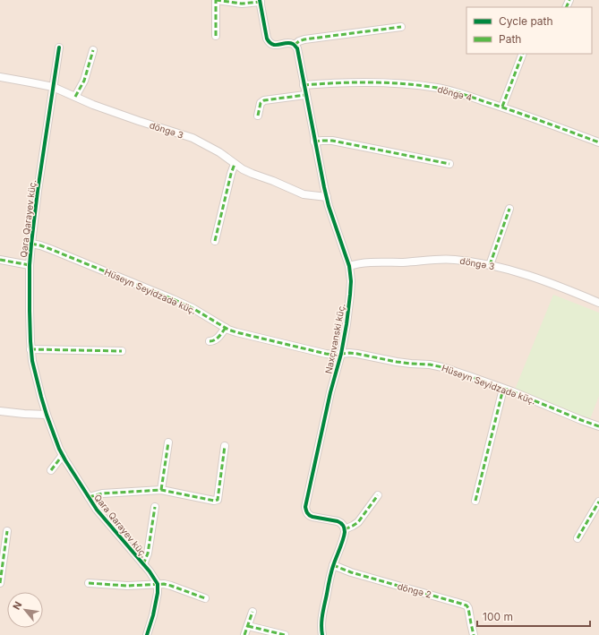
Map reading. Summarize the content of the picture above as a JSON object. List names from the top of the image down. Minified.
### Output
{"streets":{"street":["döngə 4","döngə 3","Qara Qarayev küç.","Hüseyn Seyidzadə küç.","Naxçıvanski küç.","döngə 2"]},"crossings":[["döngə 4","Naxçıvanski küç."],["döngə 3","Qara Qarayev küç."],["döngə 3","Naxçıvanski küç."],["Qara Qarayev küç.","Hüseyn Seyidzadə küç."],["Hüseyn Seyidzadə küç.","Naxçıvanski küç."]],"legend":["Cycle path","Path"],"scale_bar":"100 m","north":"top left"}
